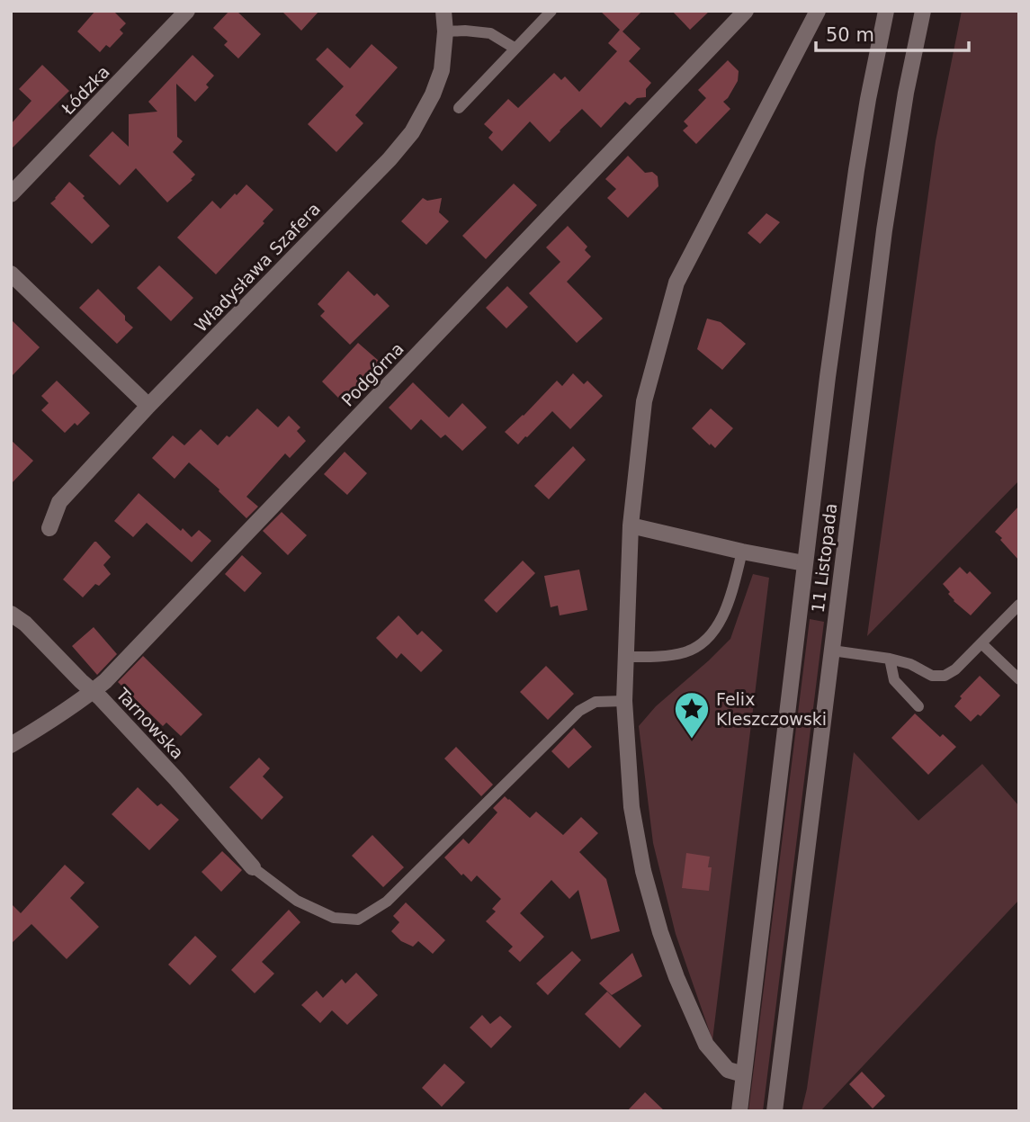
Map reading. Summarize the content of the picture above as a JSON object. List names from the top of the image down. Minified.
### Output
{"streets":{"street":["Łódzka","Władysława Szafera","Podgórna","11 Listopada","Tarnowska"]},"crossings":[["Podgórna","Tarnowska"]],"places":{"place":["Felix Kleszczowski"]},"scale_bar":"50 m"}
